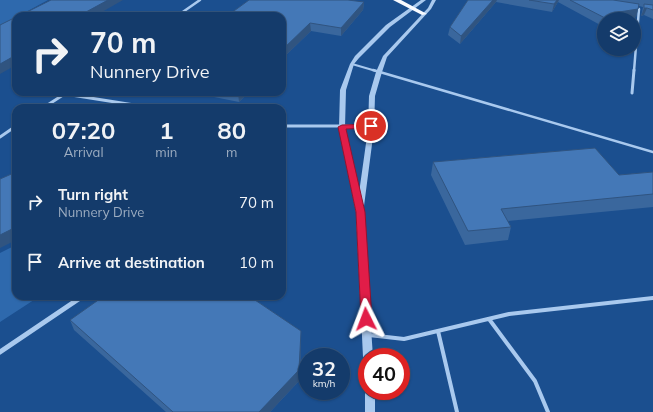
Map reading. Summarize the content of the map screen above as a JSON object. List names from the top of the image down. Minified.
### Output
{"page":{"turn":["70 m","Nunnery Drive"],"eta":["07:20","Arrival","1","min","80","m"],"list":[{"name":"Turn right","note":"Nunnery Drive","value":"70 m"},{"name":"Arrive at destination","value":"10 m"}],"speed":"32 km/h","limit":"40"}}
